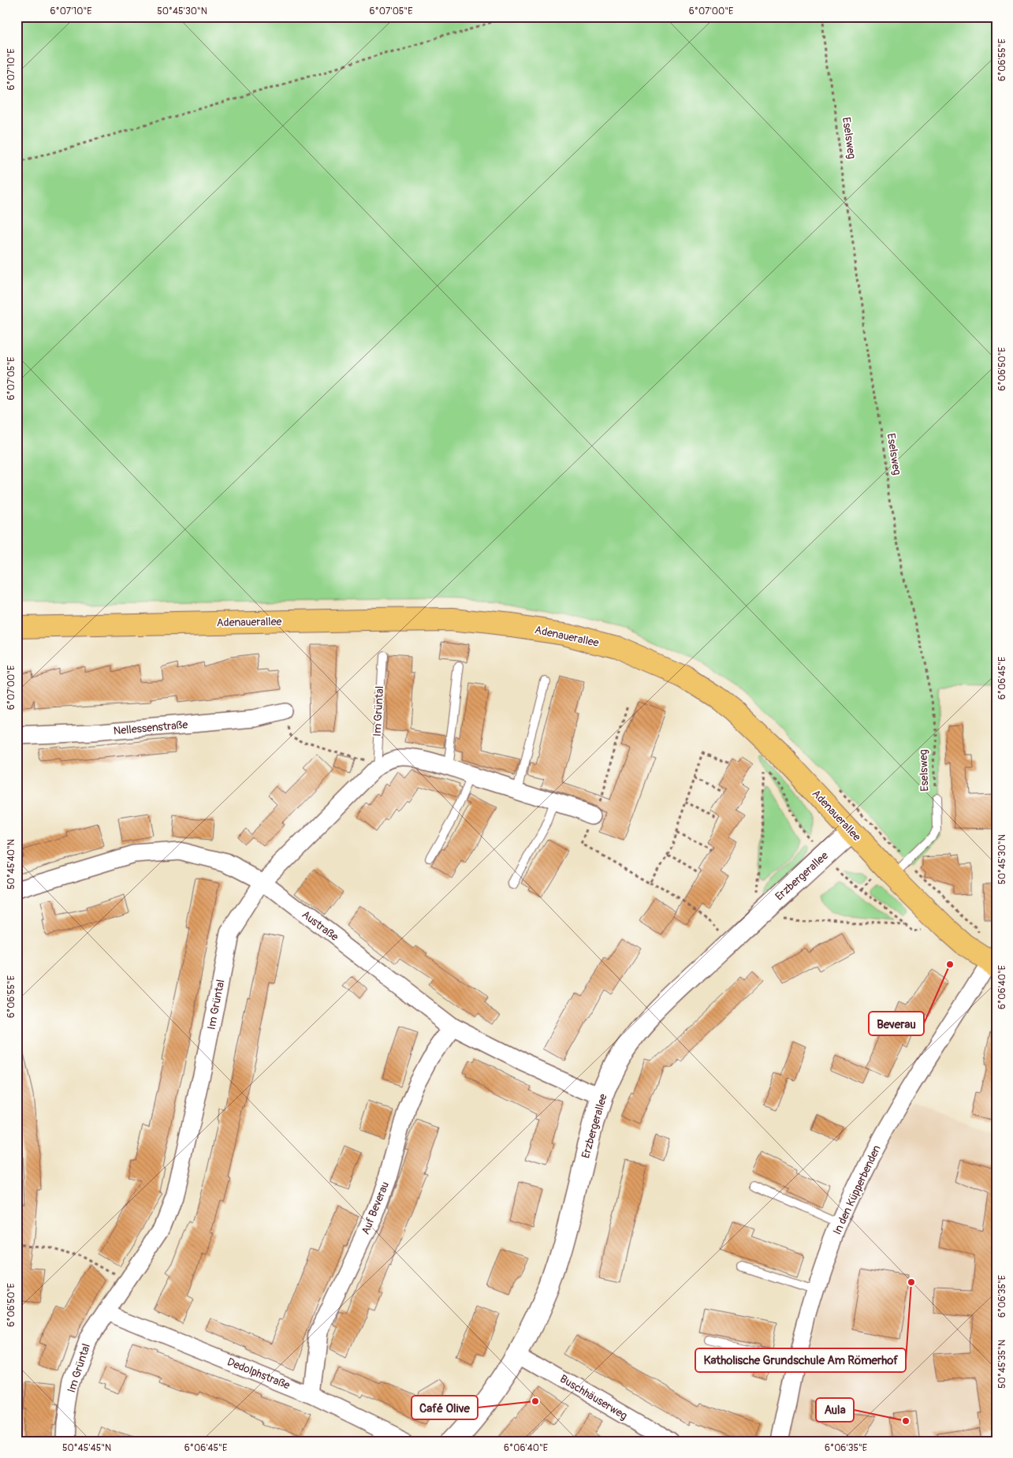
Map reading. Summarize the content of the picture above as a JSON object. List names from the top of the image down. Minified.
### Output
{"streets":{"main road":["Adenauerallee"],"street":["Im Grüntal","Nellessenstraße","Erzbergerallee","Austraße","In den Küpperbenden","Auf Beverau","Dedolphstraße","Buschhäuserweg"],"lane":["Eselsweg"]},"crossings":[["Eselsweg","Adenauerallee"],["Adenauerallee","Erzbergerallee"],["Adenauerallee","In den Küpperbenden"],["Im Grüntal","Austraße"],["Im Grüntal","Dedolphstraße"],["Erzbergerallee","Austraße"],["Erzbergerallee","Buschhäuserweg"],["Austraße","Auf Beverau"],["Auf Beverau","Dedolphstraße"]],"places":["Beverau","Katholische Grundschule Am Römerhof","Café Olive","Aula"],"coordinates":["6°07'10\"E","50°45'30\"N","6°07'05\"E","6°07'00\"E","6°06'55\"E","6°06'50\"E","6°06'45\"E","50°45'40\"N","6°06'40\"E","6°06'35\"E","50°45'35\"N","50°45'45\"N"]}
